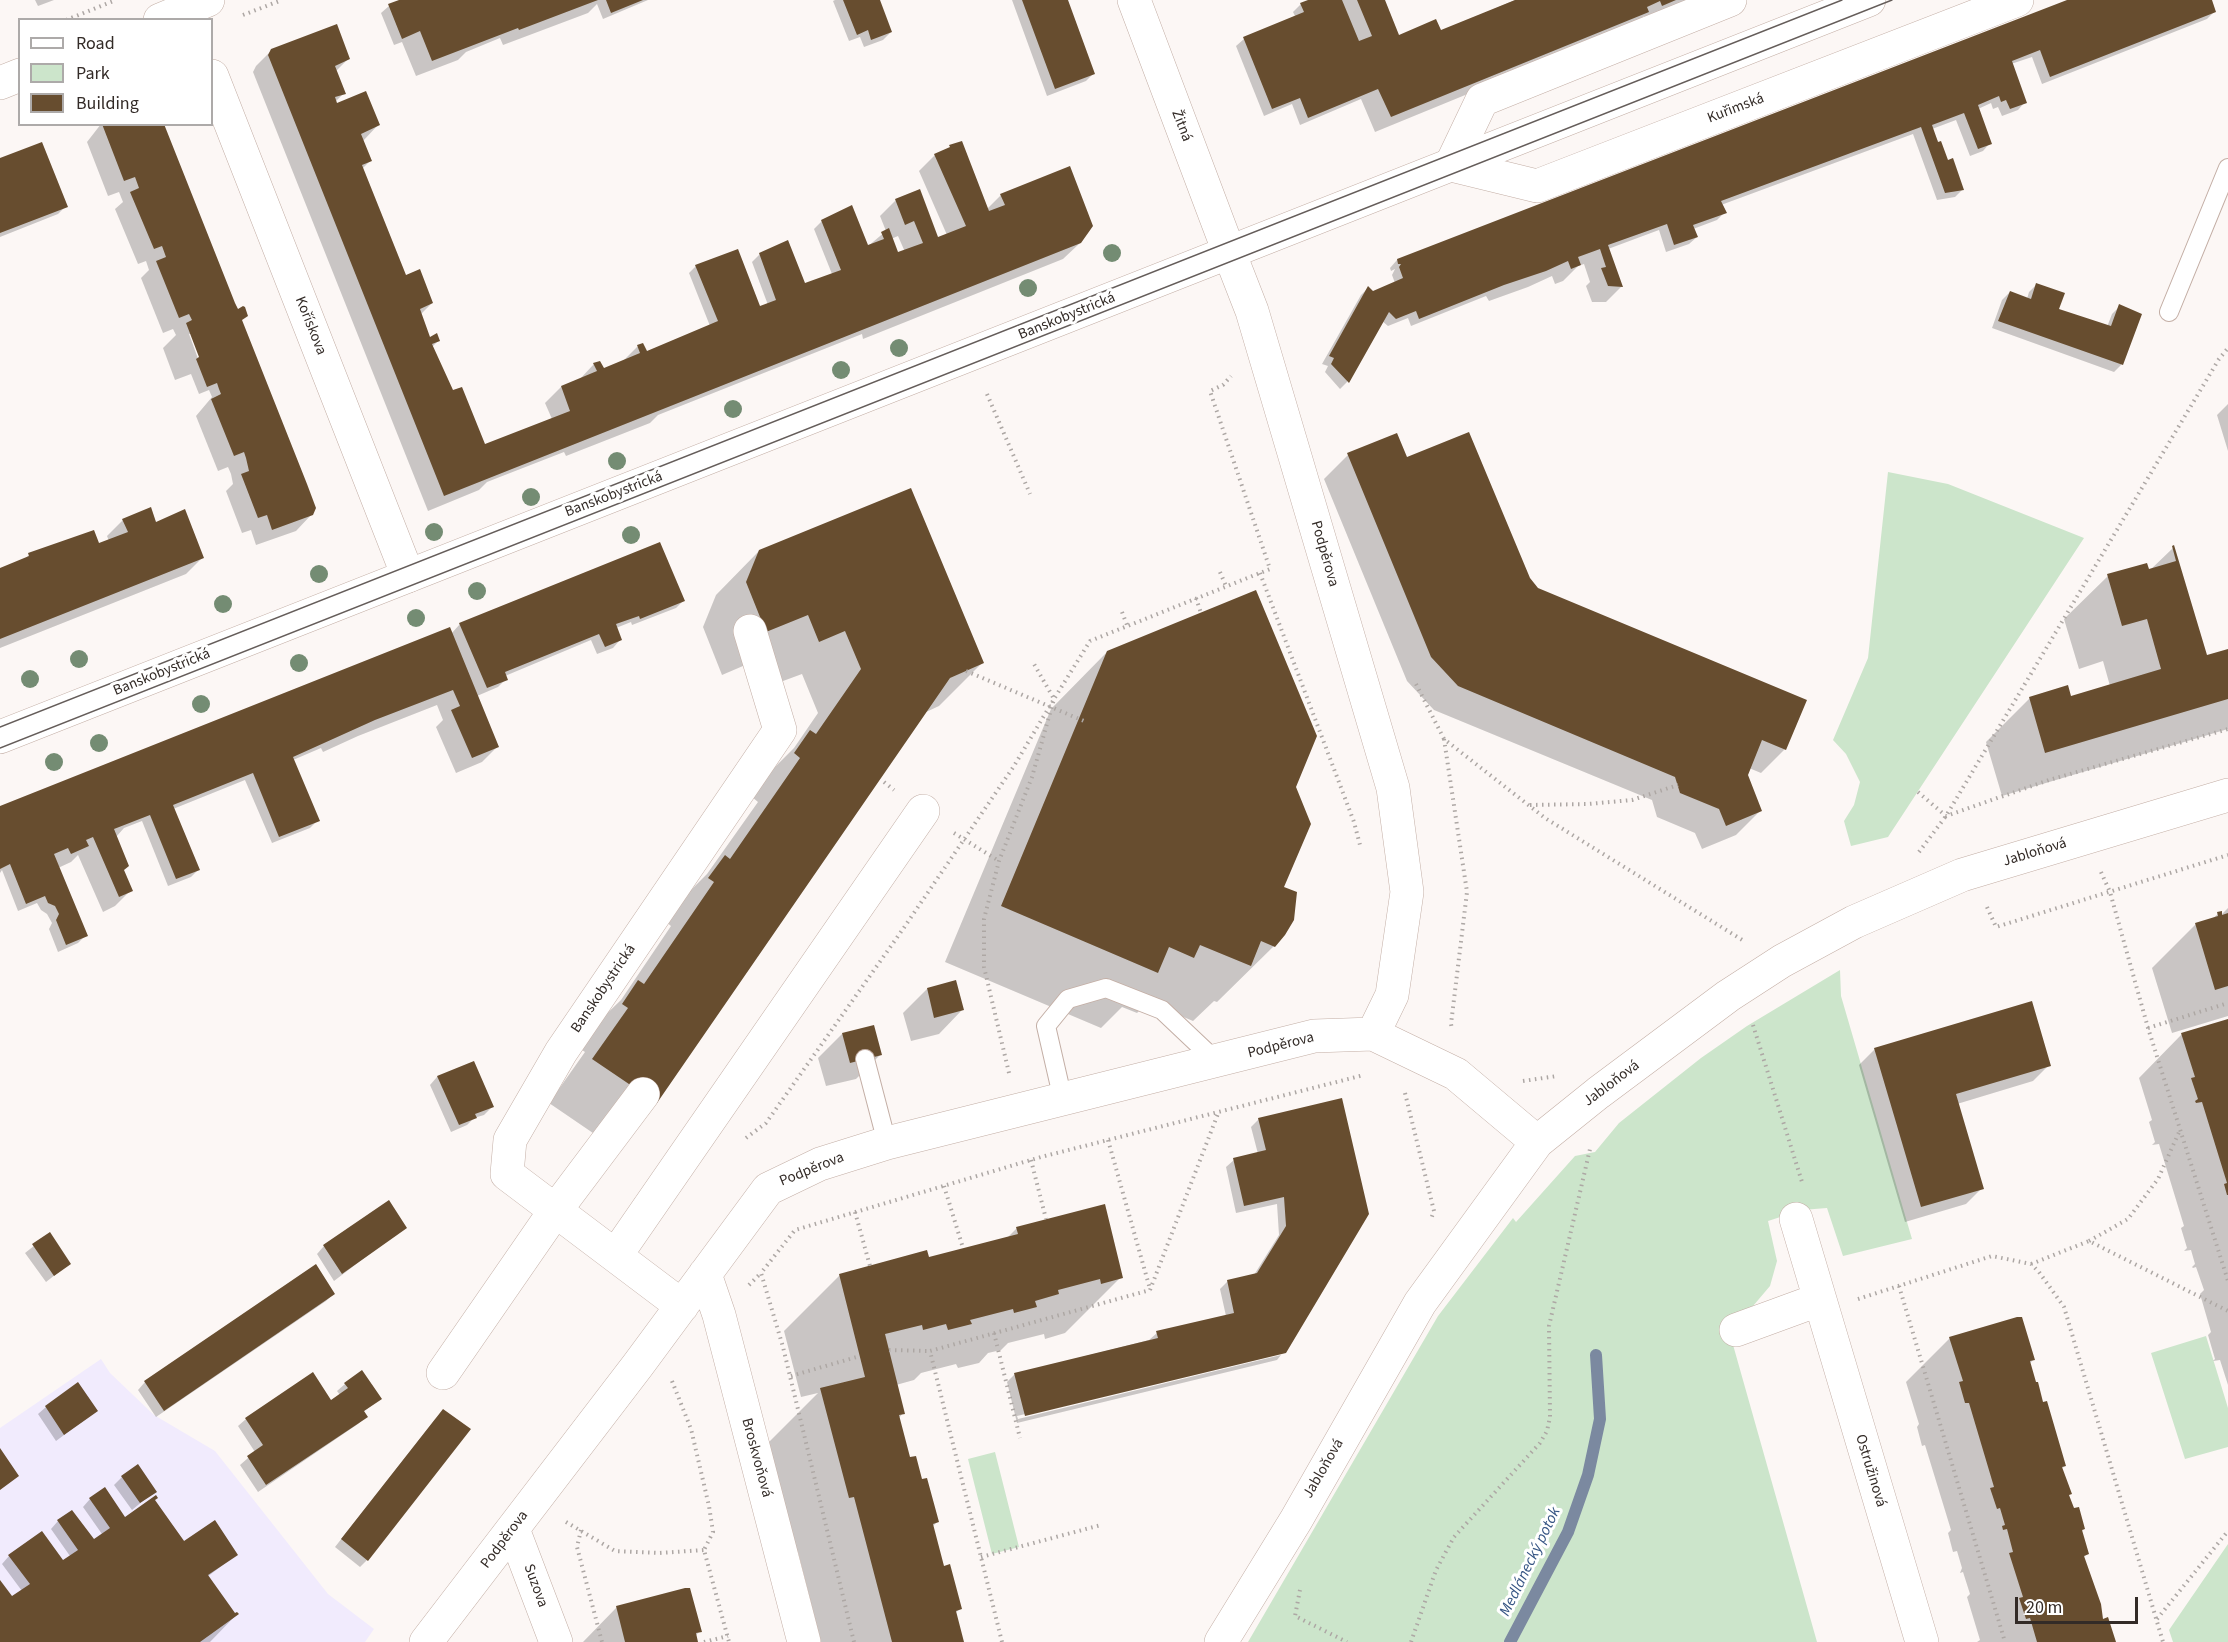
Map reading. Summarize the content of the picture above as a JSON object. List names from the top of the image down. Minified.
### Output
{"streets":{"street":["Kuřimská","Žitná","Banskobystrická","Kořískova","Podpěrova","Jabloňová","Broskvoňová","Ostružinová","Suzova"]},"crossings":[["Žitná","Banskobystrická"],["Žitná","Podpěrova"],["Banskobystrická","Kořískova"],["Banskobystrická","Podpěrova"],["Podpěrova","Jabloňová"],["Podpěrova","Broskvoňová"],["Podpěrova","Suzova"]],"water":["Medlánecký potok"],"legend":["Road","Park","Building"],"scale_bar":"20 m"}
